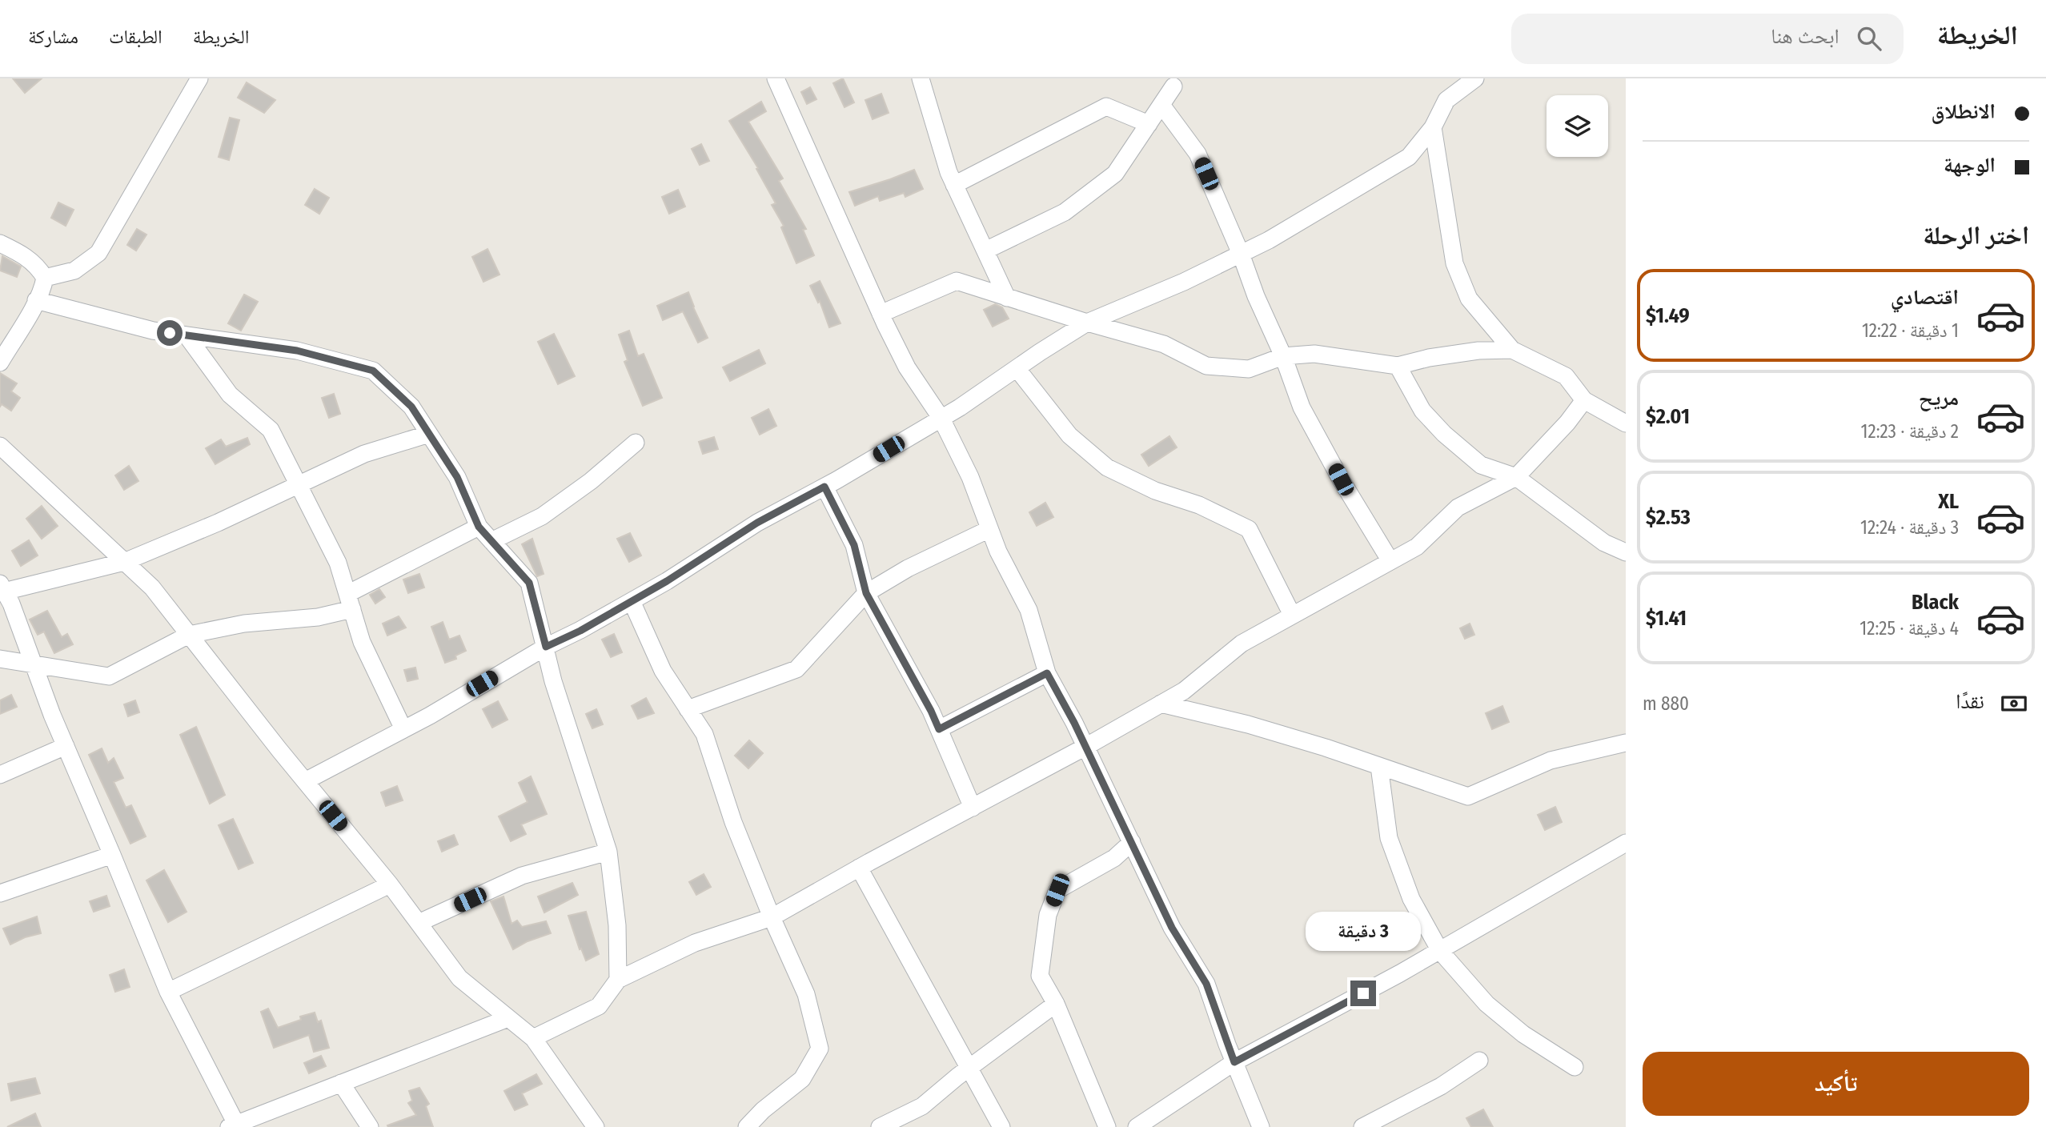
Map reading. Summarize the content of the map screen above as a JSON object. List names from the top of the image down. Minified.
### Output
{"page":{"header":"الخريطة","search":"ابحث هنا","nav":["الخريطة","الطبقات","مشاركة"],"banner":["الانطلاق","الوجهة"],"heading":"اختر الرحلة","list":[{"name":"اقتصادي","note":"1 دقيقة · 12:22","value":"$1.49"},{"name":"مريح","note":"2 دقيقة · 12:23","value":"$2.01"},{"name":"XL","note":"3 دقيقة · 12:24","value":"$2.53"},{"name":"Black","note":"4 دقيقة · 12:25","value":"$1.41"}],"pay":["نقدًا","880 m"],"bubble":"3 دقيقة","buttons":"تأكيد"}}
